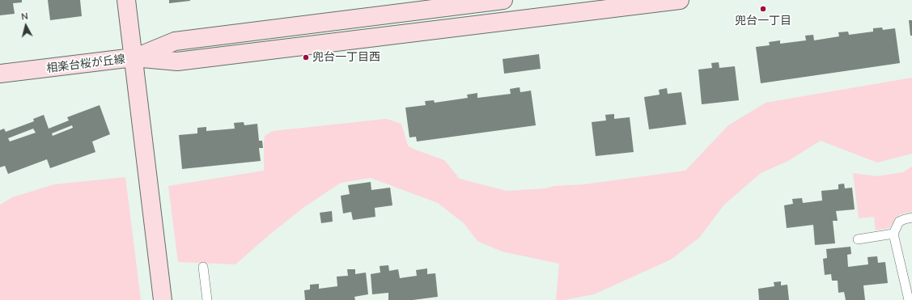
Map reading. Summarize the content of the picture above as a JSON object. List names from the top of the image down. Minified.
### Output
{"streets":{"street":["相楽台桜が丘線"]},"places":["兜台一丁目","兜台一丁目西"],"north":"top"}
